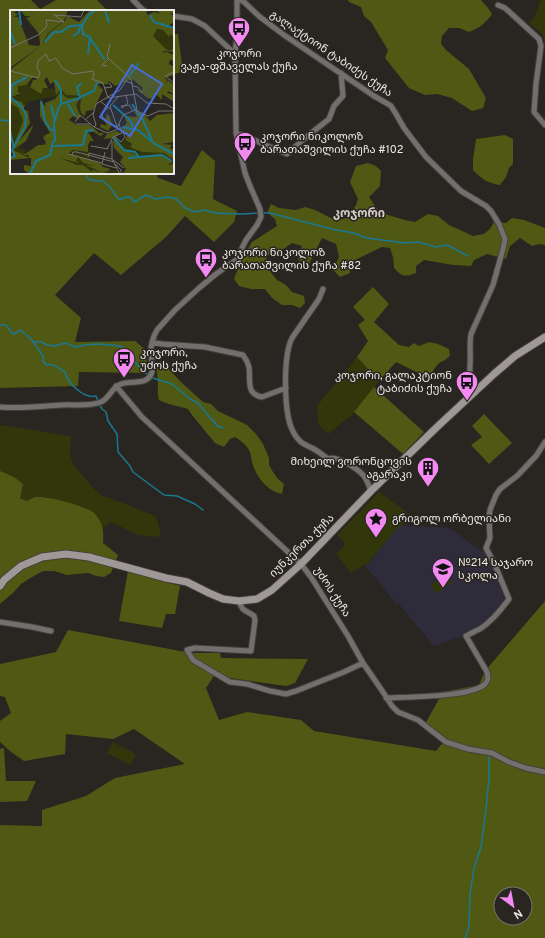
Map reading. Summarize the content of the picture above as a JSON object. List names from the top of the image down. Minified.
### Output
{"streets":{"main road":["იუნკერთა ქუჩა"],"street":["გალაქტიონ ტაბიძეს ქუჩა","უძოს ქუჩა"]},"crossings":[["გალაქტიონ ტაბიძეს ქუჩა","იუნკერთა ქუჩა"],["იუნკერთა ქუჩა","უძოს ქუჩა"]],"districts":["კოჯორი"],"places":{"bus stop":["კოჯორი ვაჟა-ფშაველას ქუჩა","კოჯორი ნიკოლოზ ბარათაშვილის ქუჩა #102","კოჯორი ნიკოლოზ ბარათაშვილის ქუჩა #82","კოჯორი, უძოს ქუჩა","კოჯორი, გალაკტიონ ტაბიძის ქუჩა"],"building":["მიხეილ ვორონცოვის აგარაკი"],"place":["გრიგოლ ორბელიანი"],"school or university":["№214 საჯარო სკოლა"]},"north":"bottom right"}
